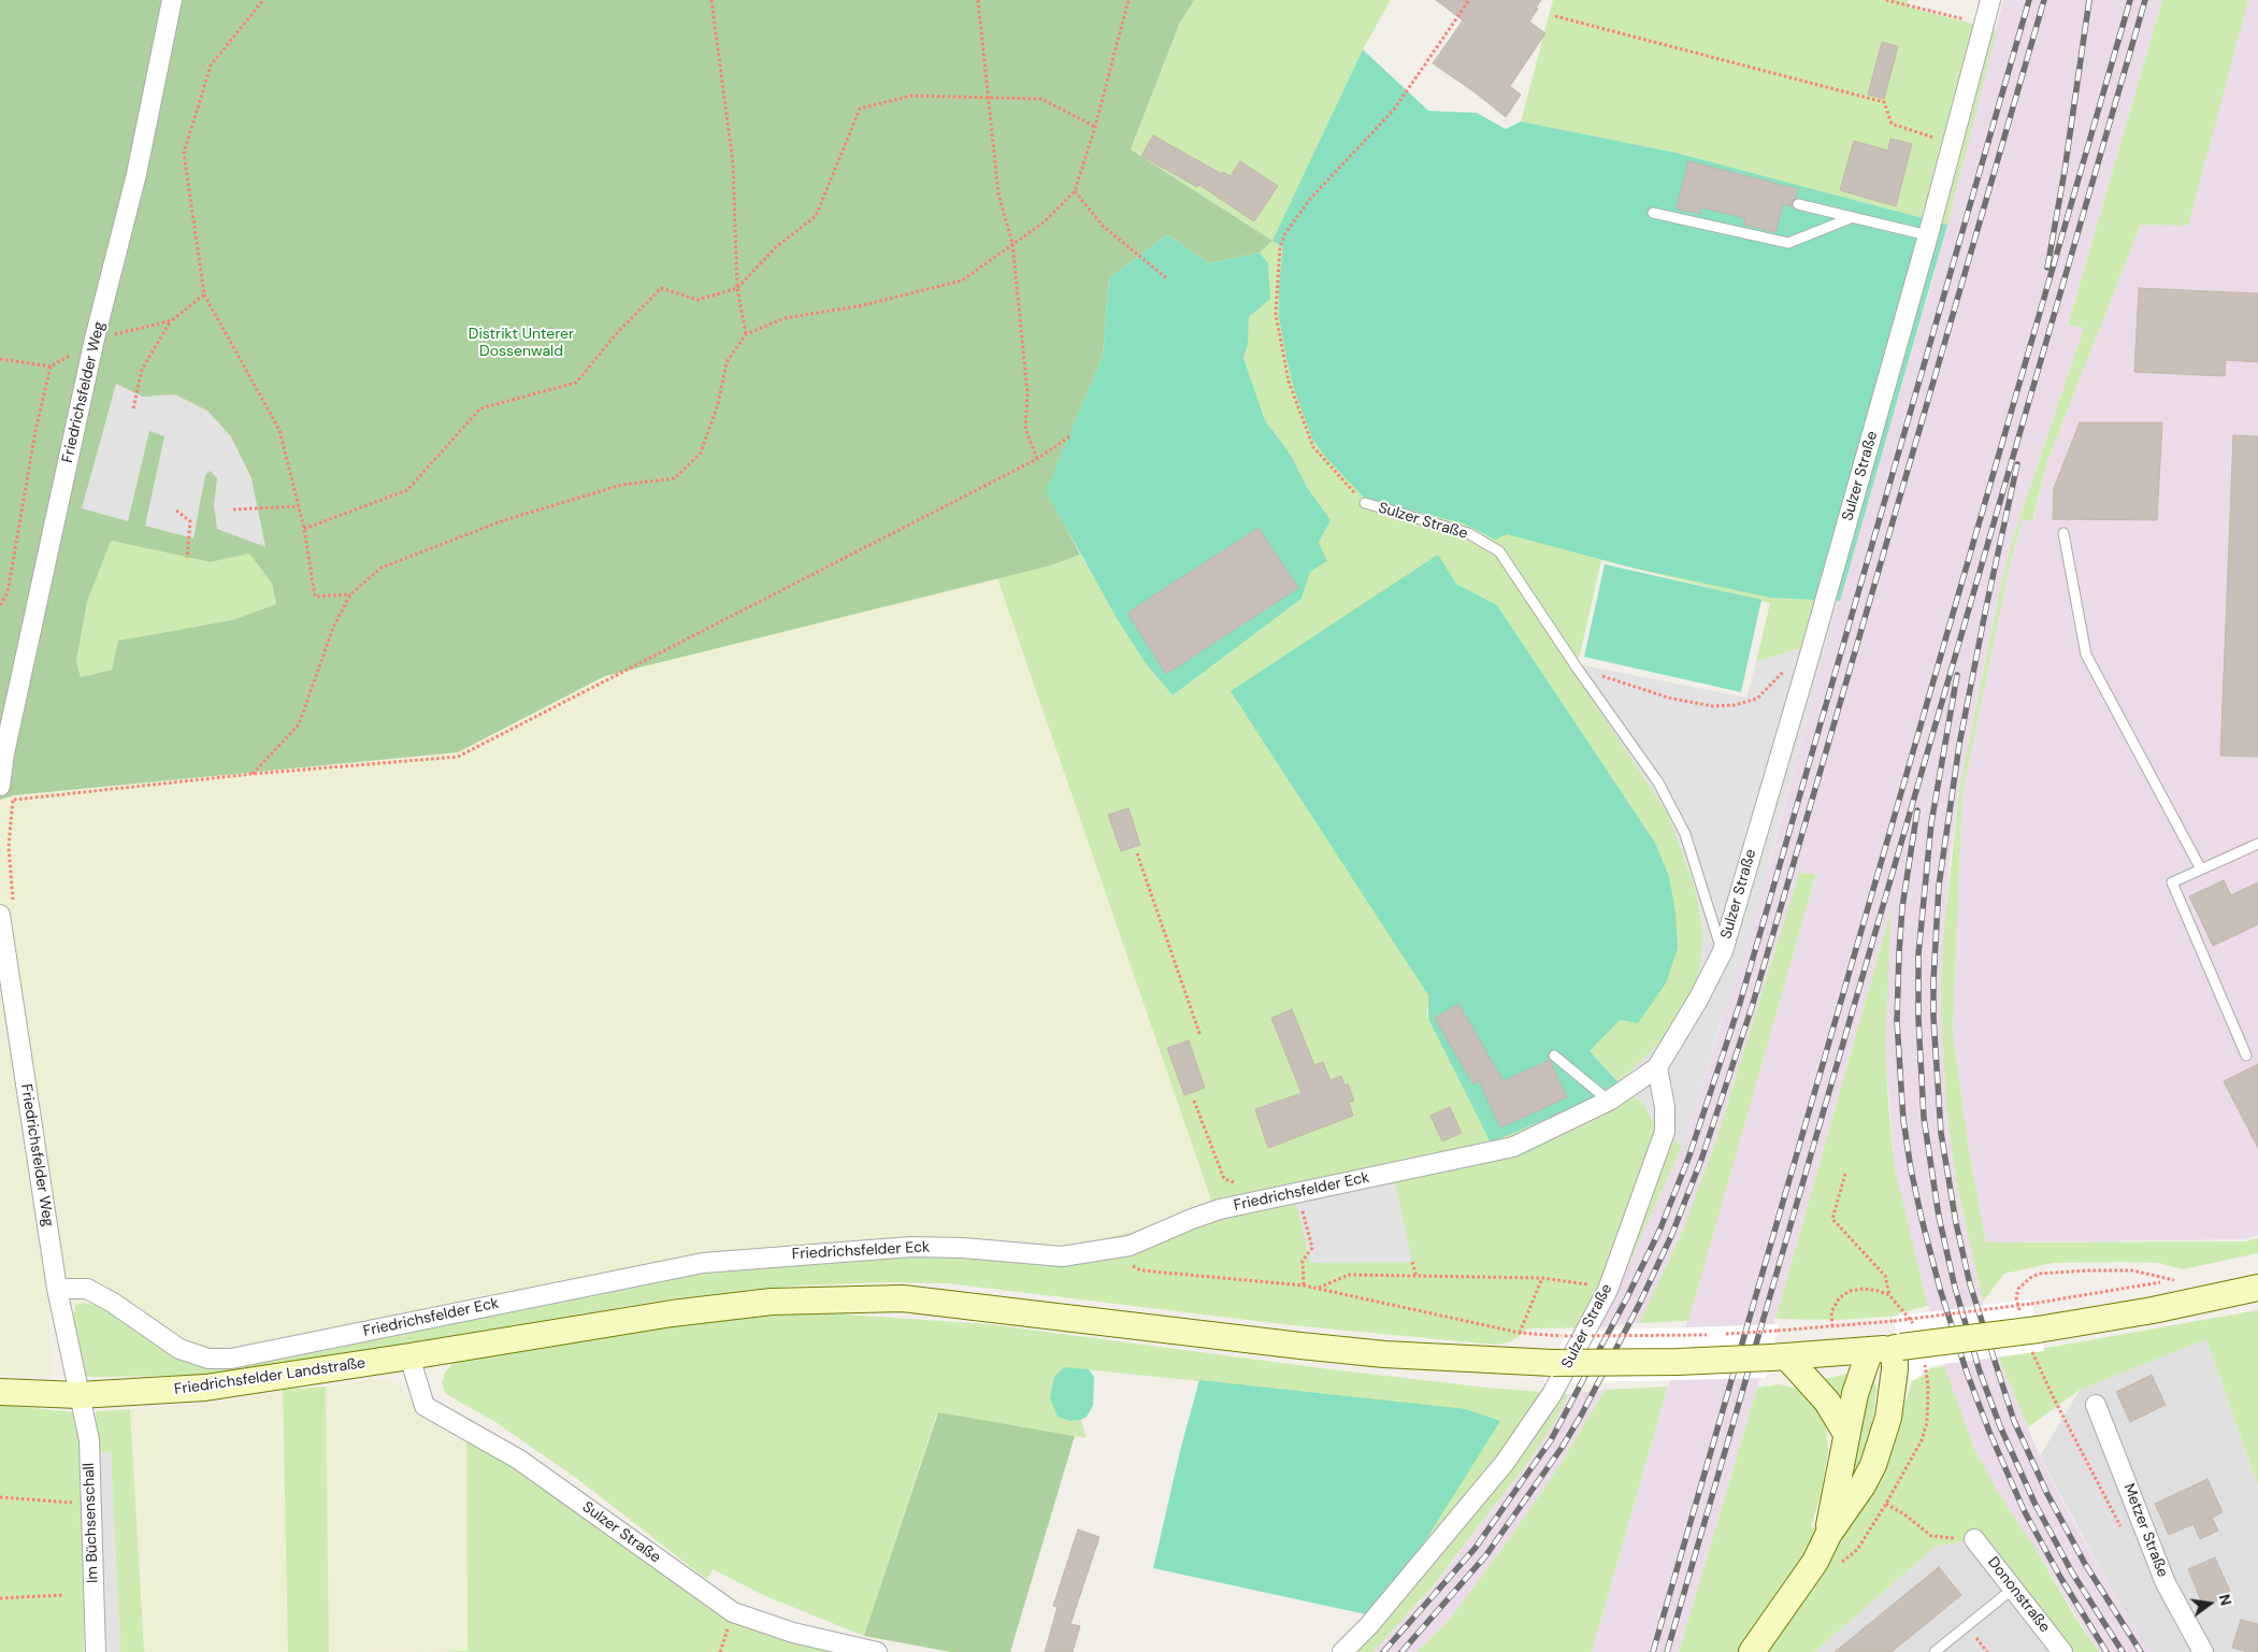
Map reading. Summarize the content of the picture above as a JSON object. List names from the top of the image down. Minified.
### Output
{"streets":{"main road":["Friedrichsfelder Landstraße"],"street":["Friedrichsfelder Weg","Sulzer Straße","Friedrichsfelder Eck","Im Büchsenschall","Metzer Straße","Dononstraße"]},"crossings":[["Friedrichsfelder Weg","Friedrichsfelder Eck"],["Friedrichsfelder Weg","Friedrichsfelder Landstraße"],["Friedrichsfelder Weg","Im Büchsenschall"],["Sulzer Straße","Friedrichsfelder Eck"],["Sulzer Straße","Friedrichsfelder Landstraße"],["Friedrichsfelder Landstraße","Im Büchsenschall"]],"parks":["Distrikt Unterer Dossenwald"],"north":"right"}
